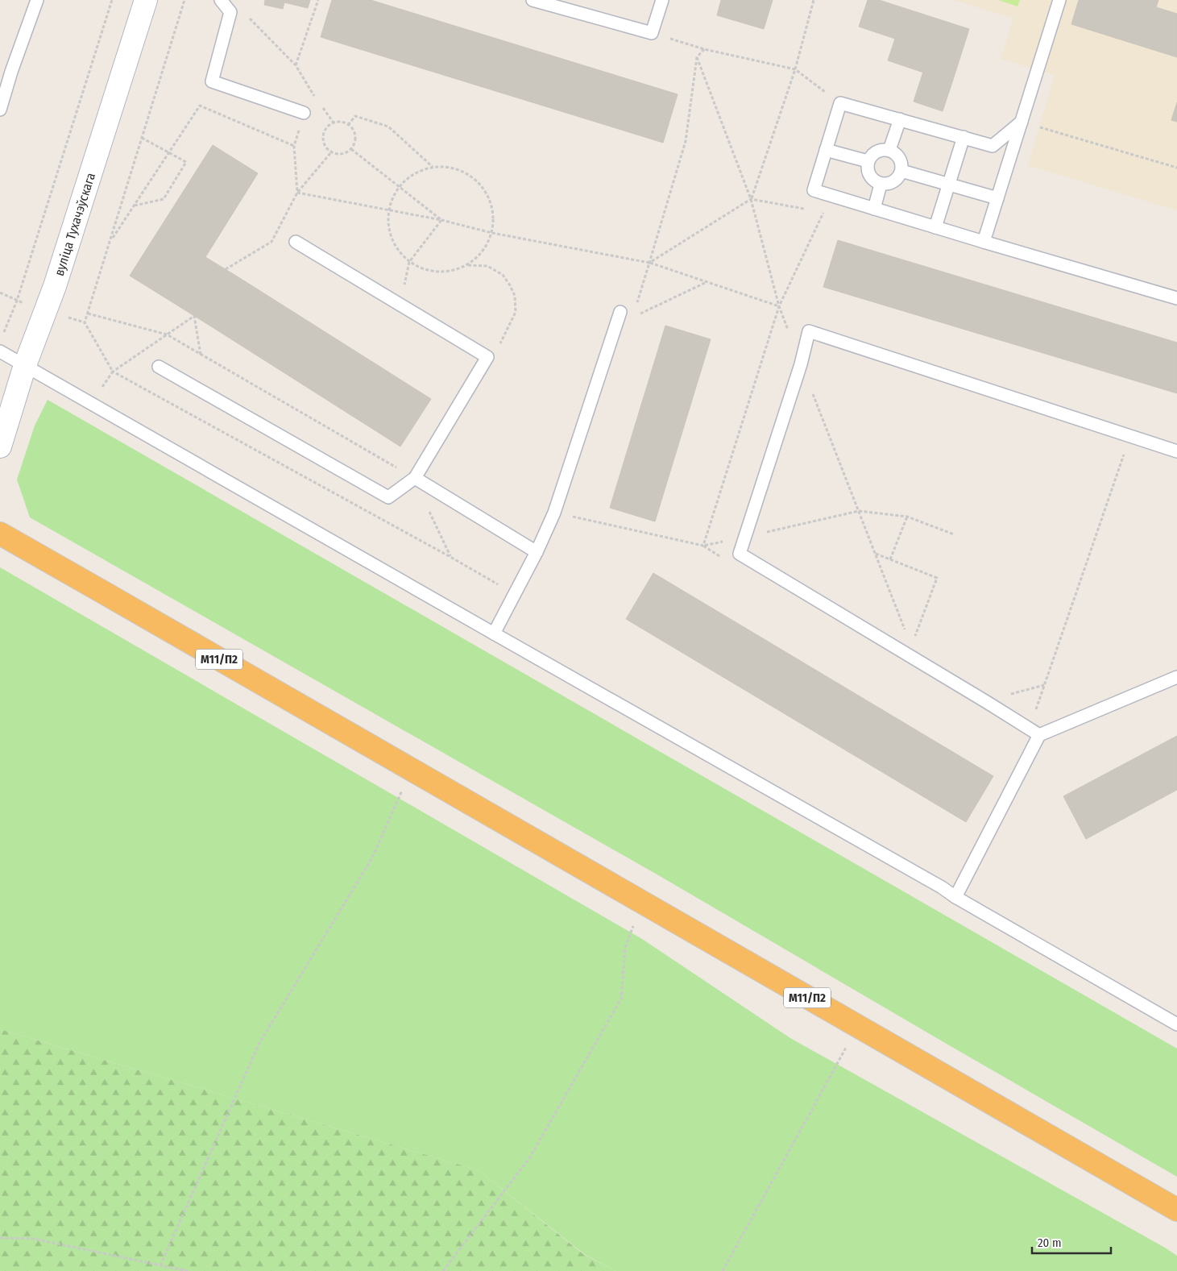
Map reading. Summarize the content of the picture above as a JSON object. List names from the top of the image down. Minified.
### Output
{"streets":{"highway":["М11/П2"],"street":["вуліца Тухачэўскага"]},"scale_bar":"20 m"}
